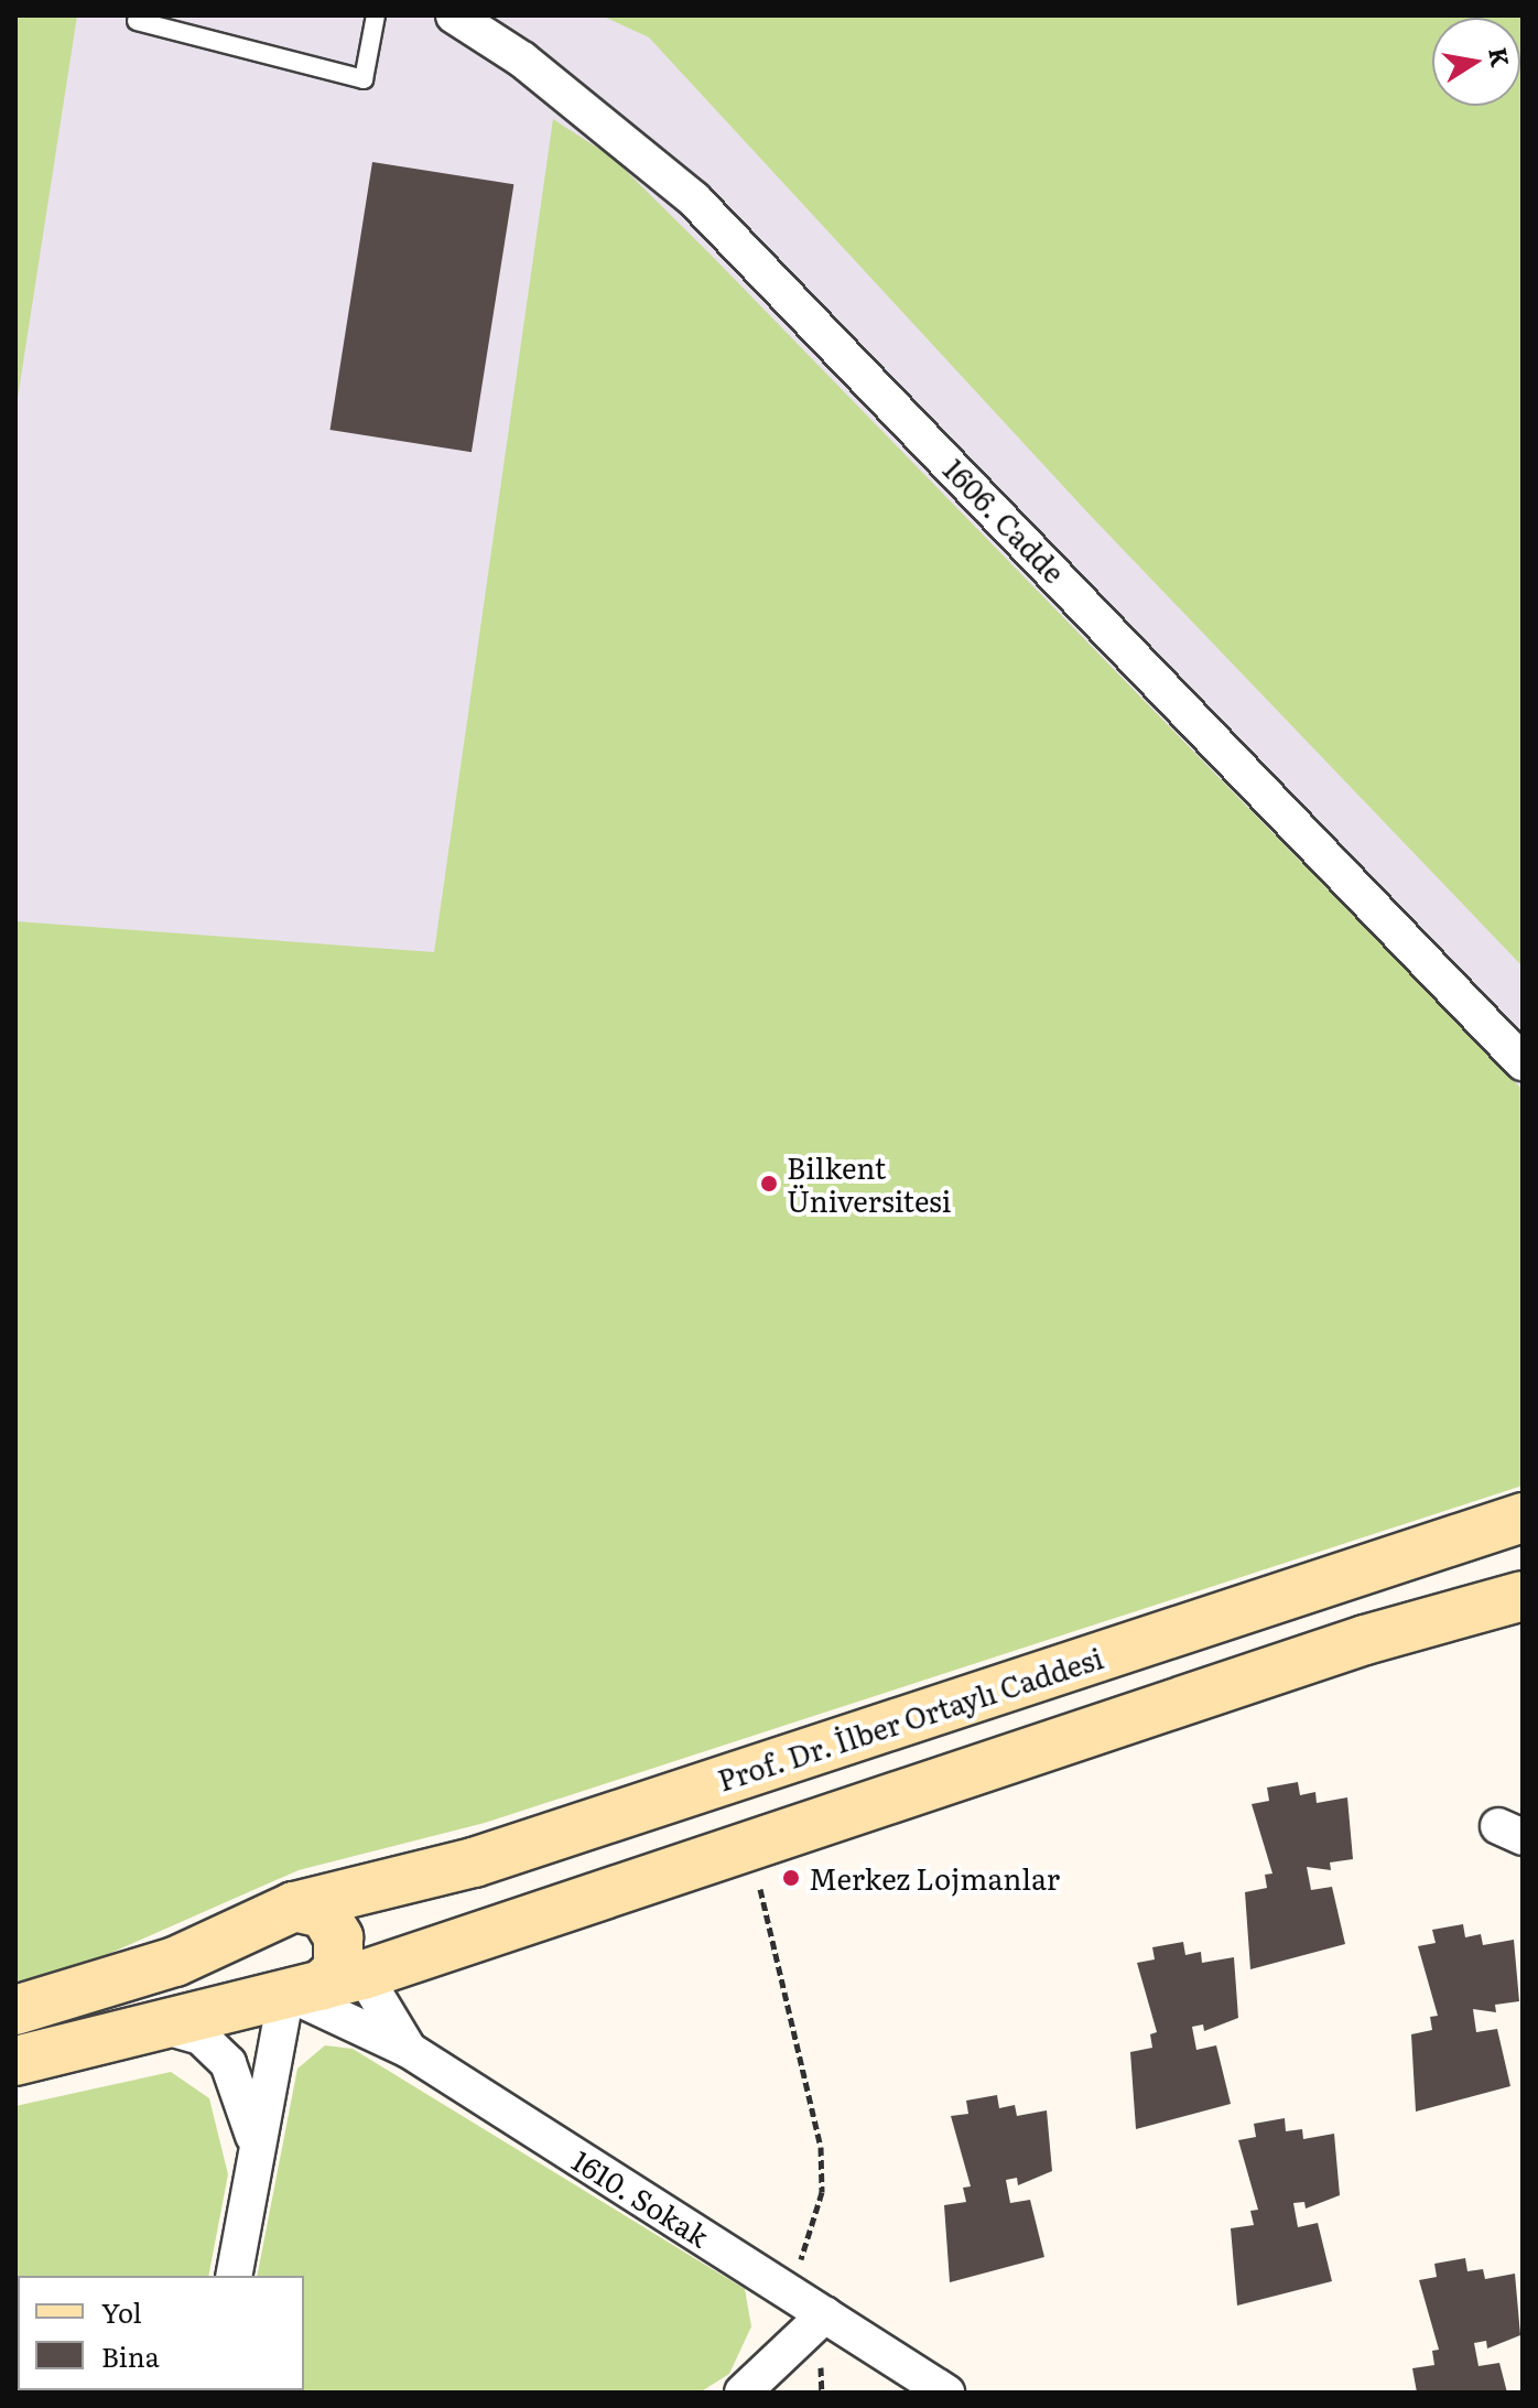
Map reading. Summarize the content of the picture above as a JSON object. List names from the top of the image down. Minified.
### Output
{"streets":{"street":["1606. Cadde","Prof. Dr. İlber Ortaylı Caddesi","1610. Sokak"]},"crossings":[["Prof. Dr. İlber Ortaylı Caddesi","1610. Sokak"]],"places":["Bilkent Üniversitesi","Merkez Lojmanlar"],"legend":["Yol","Bina"],"north":"right"}
